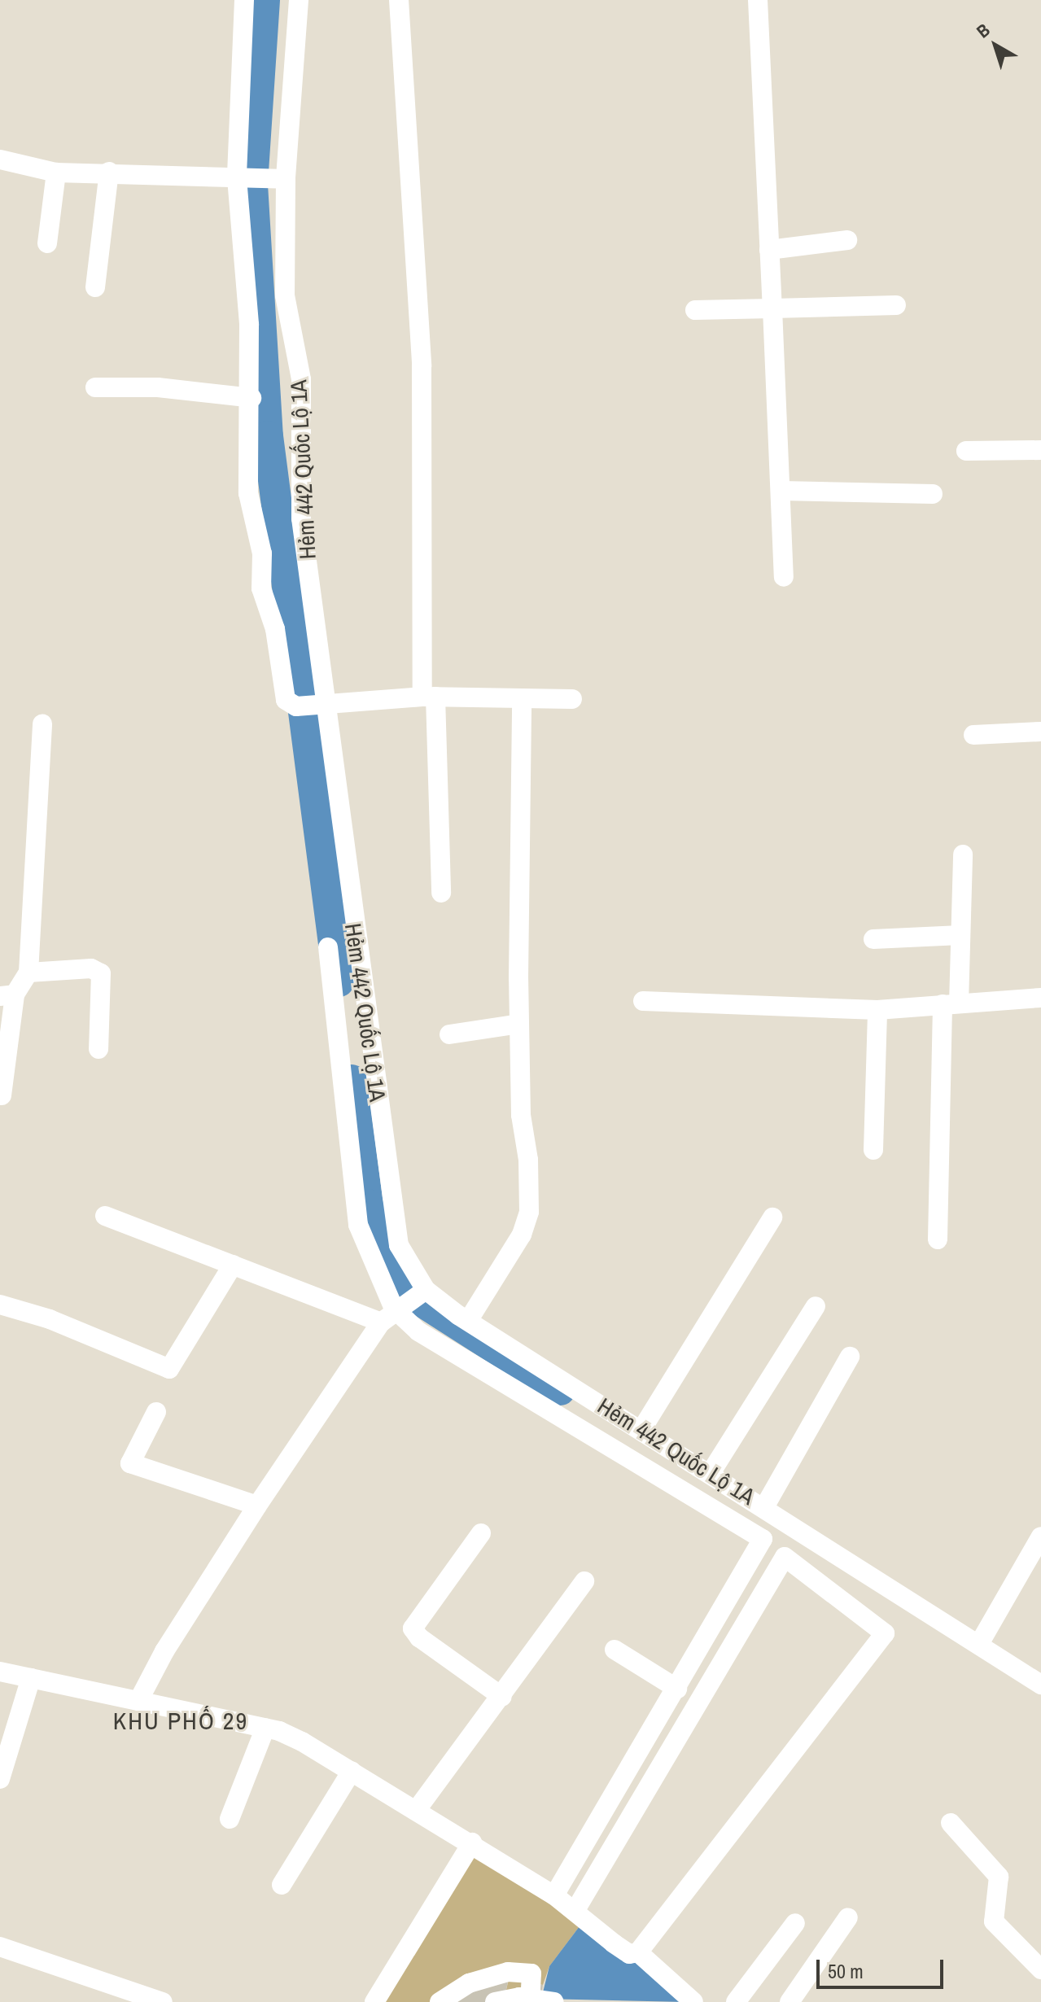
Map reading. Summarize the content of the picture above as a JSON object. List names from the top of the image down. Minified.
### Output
{"streets":{"street":["Hẻm 442 Quốc Lộ 1A"]},"districts":["KHU PHỐ 29"],"scale_bar":"50 m","north":"top left"}
